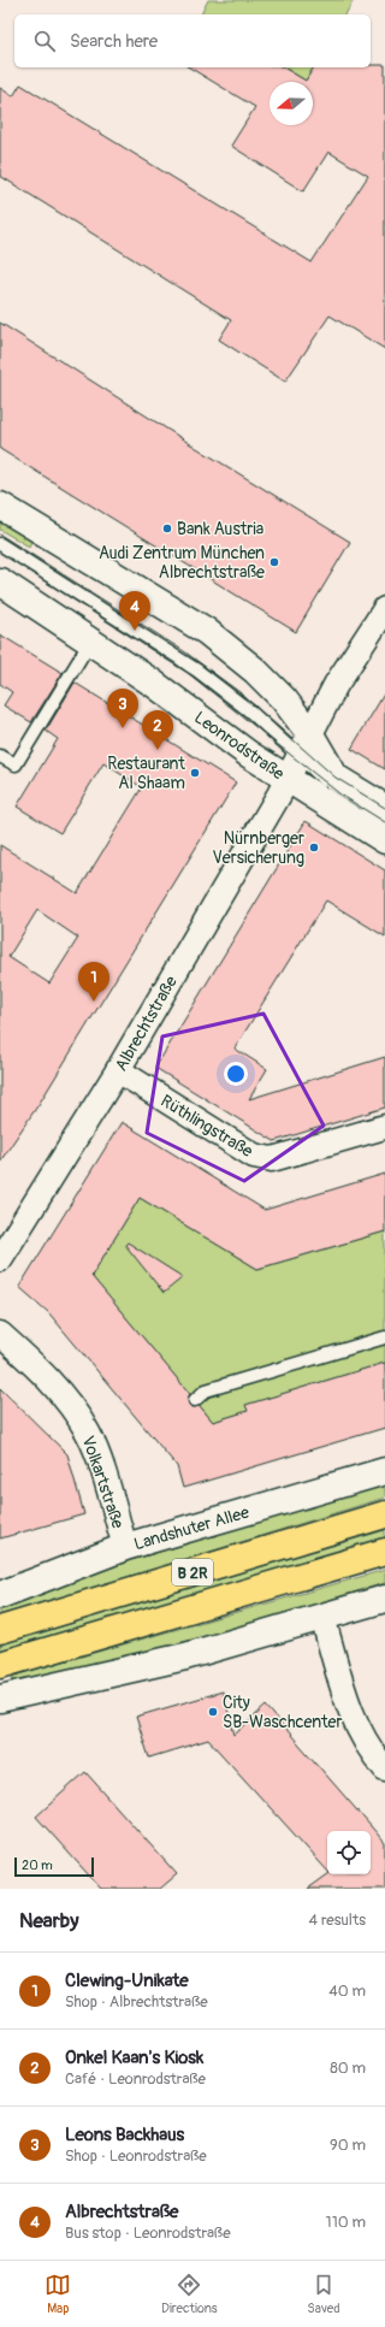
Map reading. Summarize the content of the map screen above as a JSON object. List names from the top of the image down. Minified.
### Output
{"streets":{"highway":["B 2R"],"main road":["Leonrodstraße","Landshuter Allee"],"street":["Albrechtstraße","Rüthlingstraße","Volkartstraße"]},"crossings":[["Leonrodstraße","Albrechtstraße"],["Albrechtstraße","Rüthlingstraße"],["Volkartstraße","Landshuter Allee"]],"places":["Bank Austria","Audi Zentrum München Albrechtstraße","Restaurant Al Shaam","Nürnberger Versicherung","City SB-Waschcenter"],"scale_bar":"20 m","north":"left","page":{"search":"Search here","pins":["4","3","2","1"],"scale":"20 m","heading":["Nearby","4 results"],"list":[{"mark":"1","name":"Clewing-Unikate","note":"Shop · Albrechtstraße","value":"40 m"},{"mark":"2","name":"Onkel Kaan's Kiosk","note":"Café · Leonrodstraße","value":"80 m"},{"mark":"3","name":"Leons Backhaus","note":"Shop · Leonrodstraße","value":"90 m"},{"mark":"4","name":"Albrechtstraße","note":"Bus stop · Leonrodstraße","value":"110 m"}],"nav":["Map","Directions","Saved"]}}
